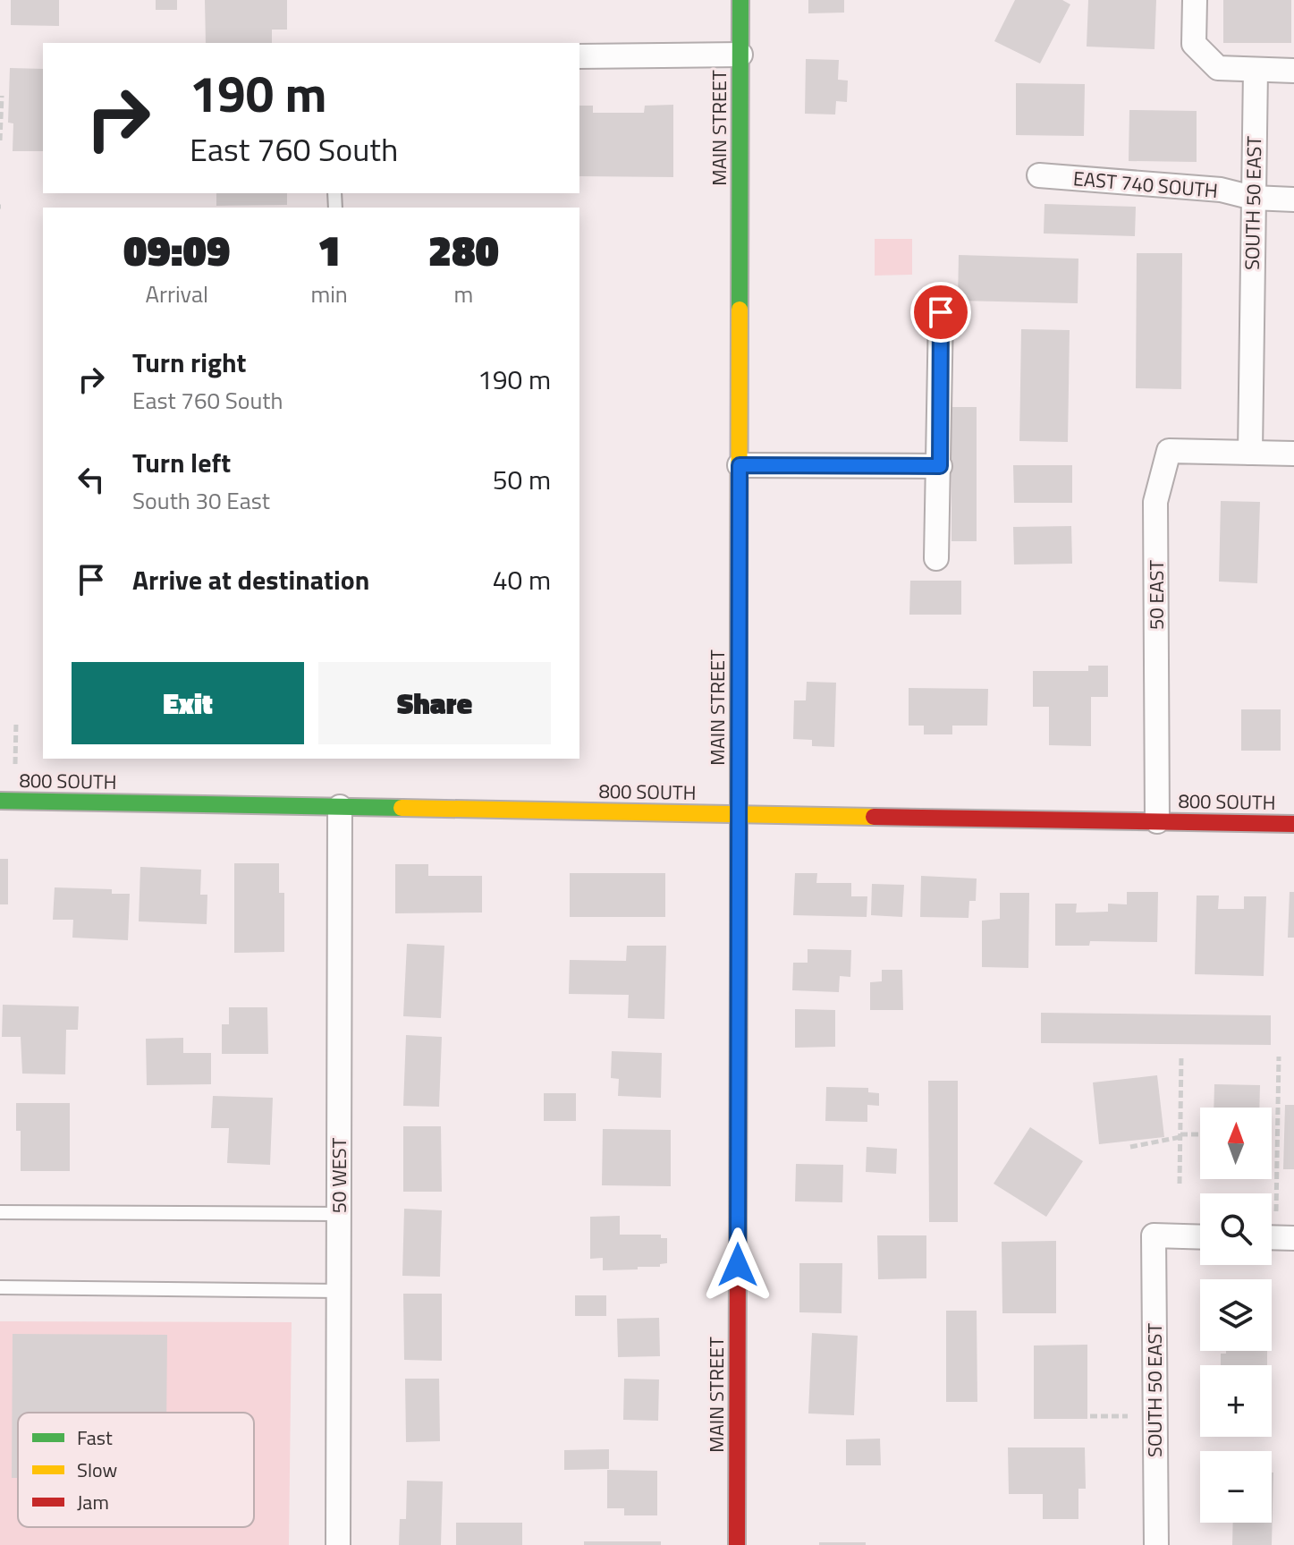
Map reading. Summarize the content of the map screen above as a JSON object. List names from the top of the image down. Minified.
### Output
{"streets":{"street":["MAIN STREET","EAST 740 SOUTH","SOUTH 50 EAST","50 EAST","800 SOUTH","50 WEST"]},"crossings":[["MAIN STREET","800 SOUTH"],["EAST 740 SOUTH","SOUTH 50 EAST"],["SOUTH 50 EAST","50 EAST"],["50 EAST","800 SOUTH"],["800 SOUTH","50 WEST"]],"legend":["Fast","Slow","Jam"],"north":"top","page":{"turn":["190 m","East 760 South"],"eta":["09:09","Arrival","1","min","280","m"],"list":[{"name":"Turn right","note":"East 760 South","value":"190 m"},{"name":"Turn left","note":"South 30 East","value":"50 m"},{"name":"Arrive at destination","value":"40 m"}],"buttons":["Exit","Share"],"map_buttons":["+","−"]}}
